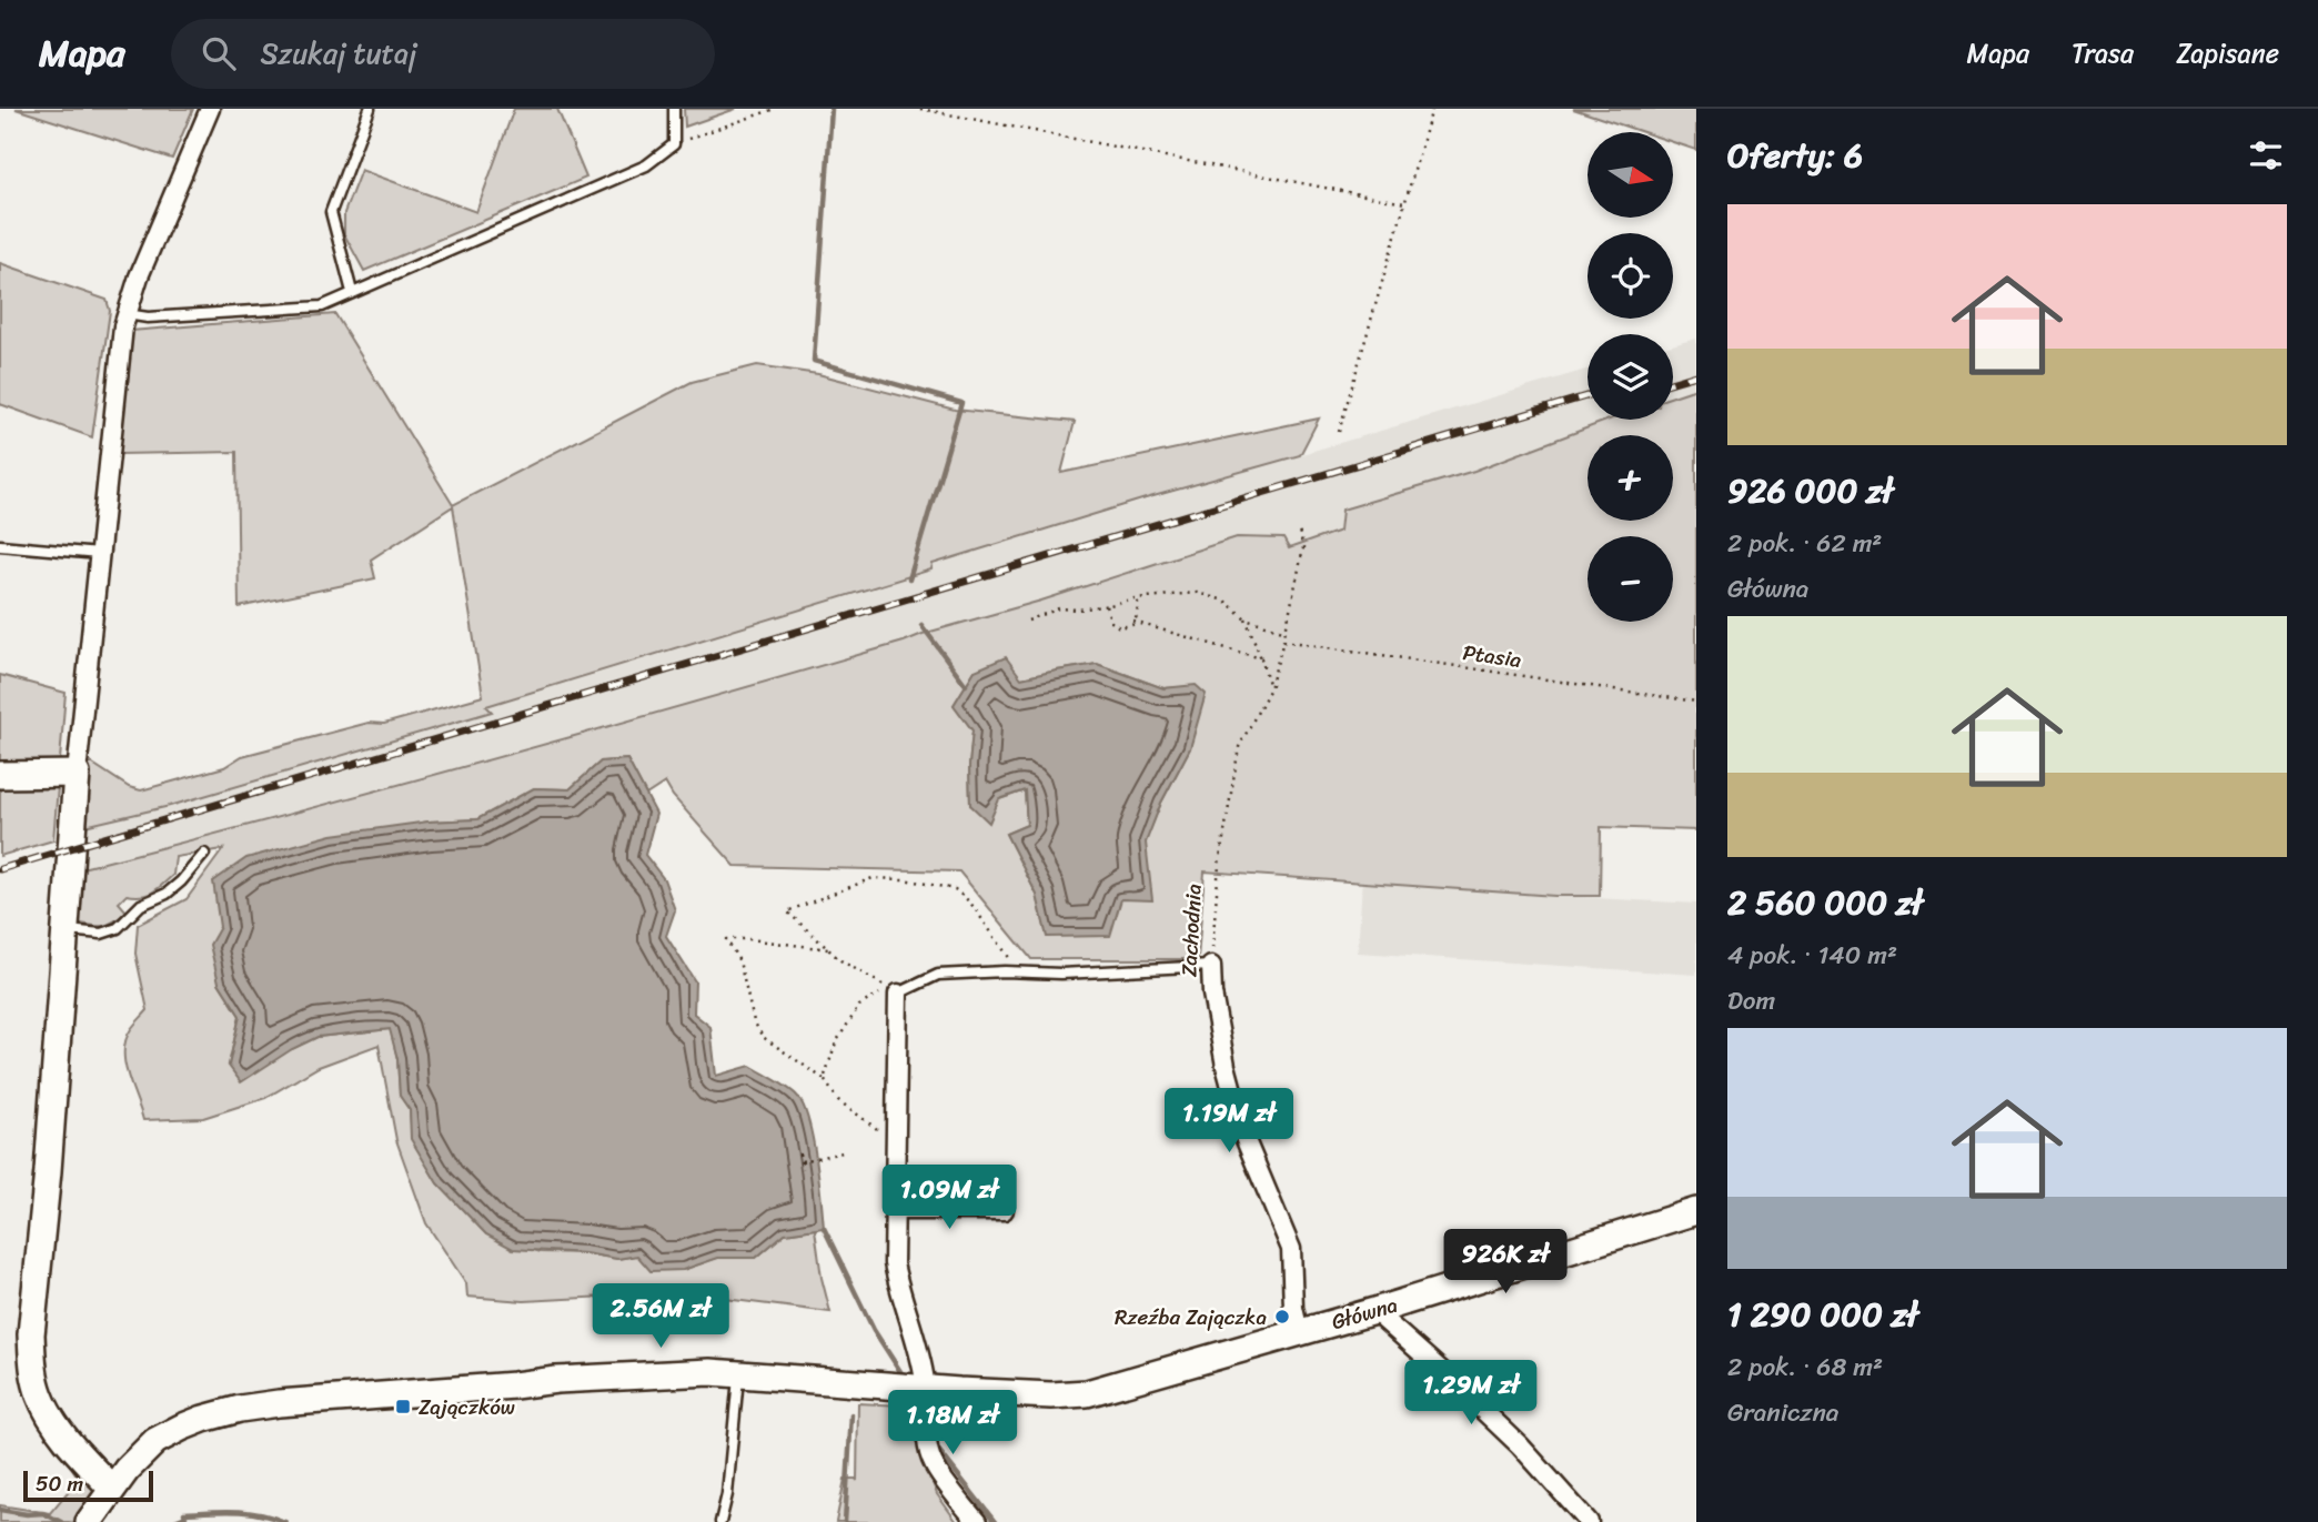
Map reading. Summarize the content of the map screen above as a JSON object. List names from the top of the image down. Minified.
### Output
{"streets":{"main road":["Główna"],"street":["Zachodnia"],"path":["Ptasia"]},"crossings":[["Ptasia","Zachodnia"],["Zachodnia","Główna"]],"places":{"other":["Rzeźba Zajączka"],"transit":["Zajączków"]},"scale_bar":"50 m","north":"right","page":{"header":"Mapa","search":"Szukaj tutaj","nav":["Mapa","Trasa","Zapisane"],"heading":"Oferty: 6","map_buttons":["+","−"],"list":[{"name":"926 000 zł","note":"2 pok. · 62 m² · Główna"},{"name":"2 560 000 zł","note":"4 pok. · 140 m² · Dom"},{"name":"1 290 000 zł","note":"2 pok. · 68 m² · Graniczna"}],"price":["1.19M zł","1.09M zł","926K zł","2.56M zł","1.29M zł","1.18M zł"],"scale":"50 m"}}
